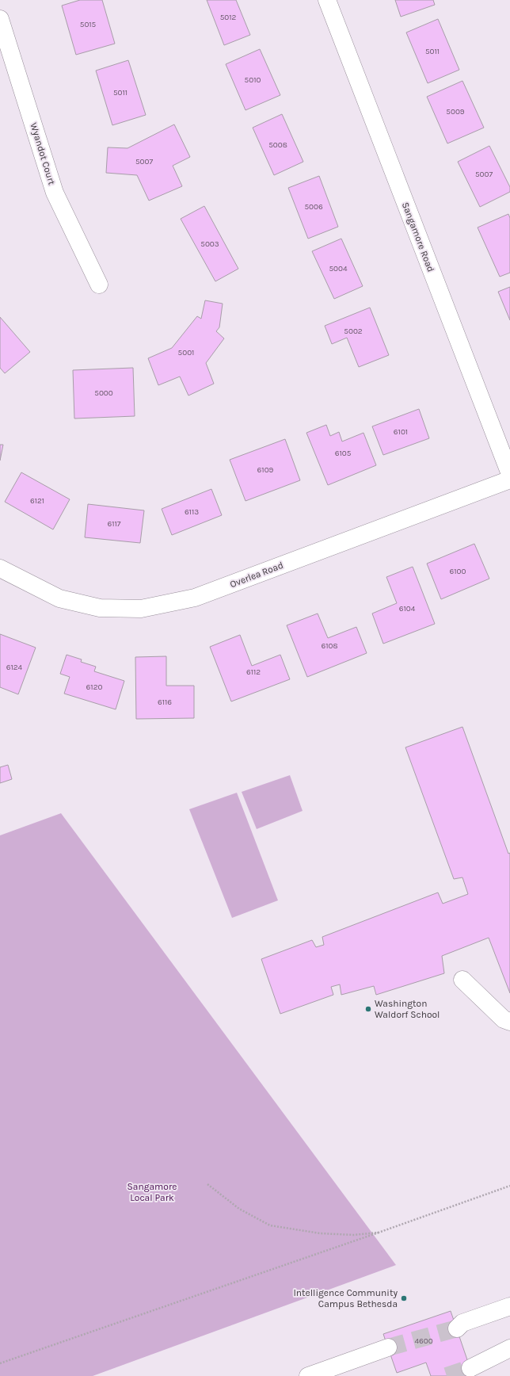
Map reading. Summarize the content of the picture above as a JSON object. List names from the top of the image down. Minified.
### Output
{"streets":{"street":["Wyandot Court","Sangamore Road","Overlea Road"]},"parks":["Sangamore Local Park"],"places":["Washington Waldorf School","Intelligence Community Campus Bethesda"],"house_numbers":["5012","5015","5011","5010","5011","5009","5008","5007","5007","5006","5003","5004","5002","5001","5000","6101","6105","6109","6121","6113","6117","6100","6104","6108","6124","6112","6120","6116","4600"]}
